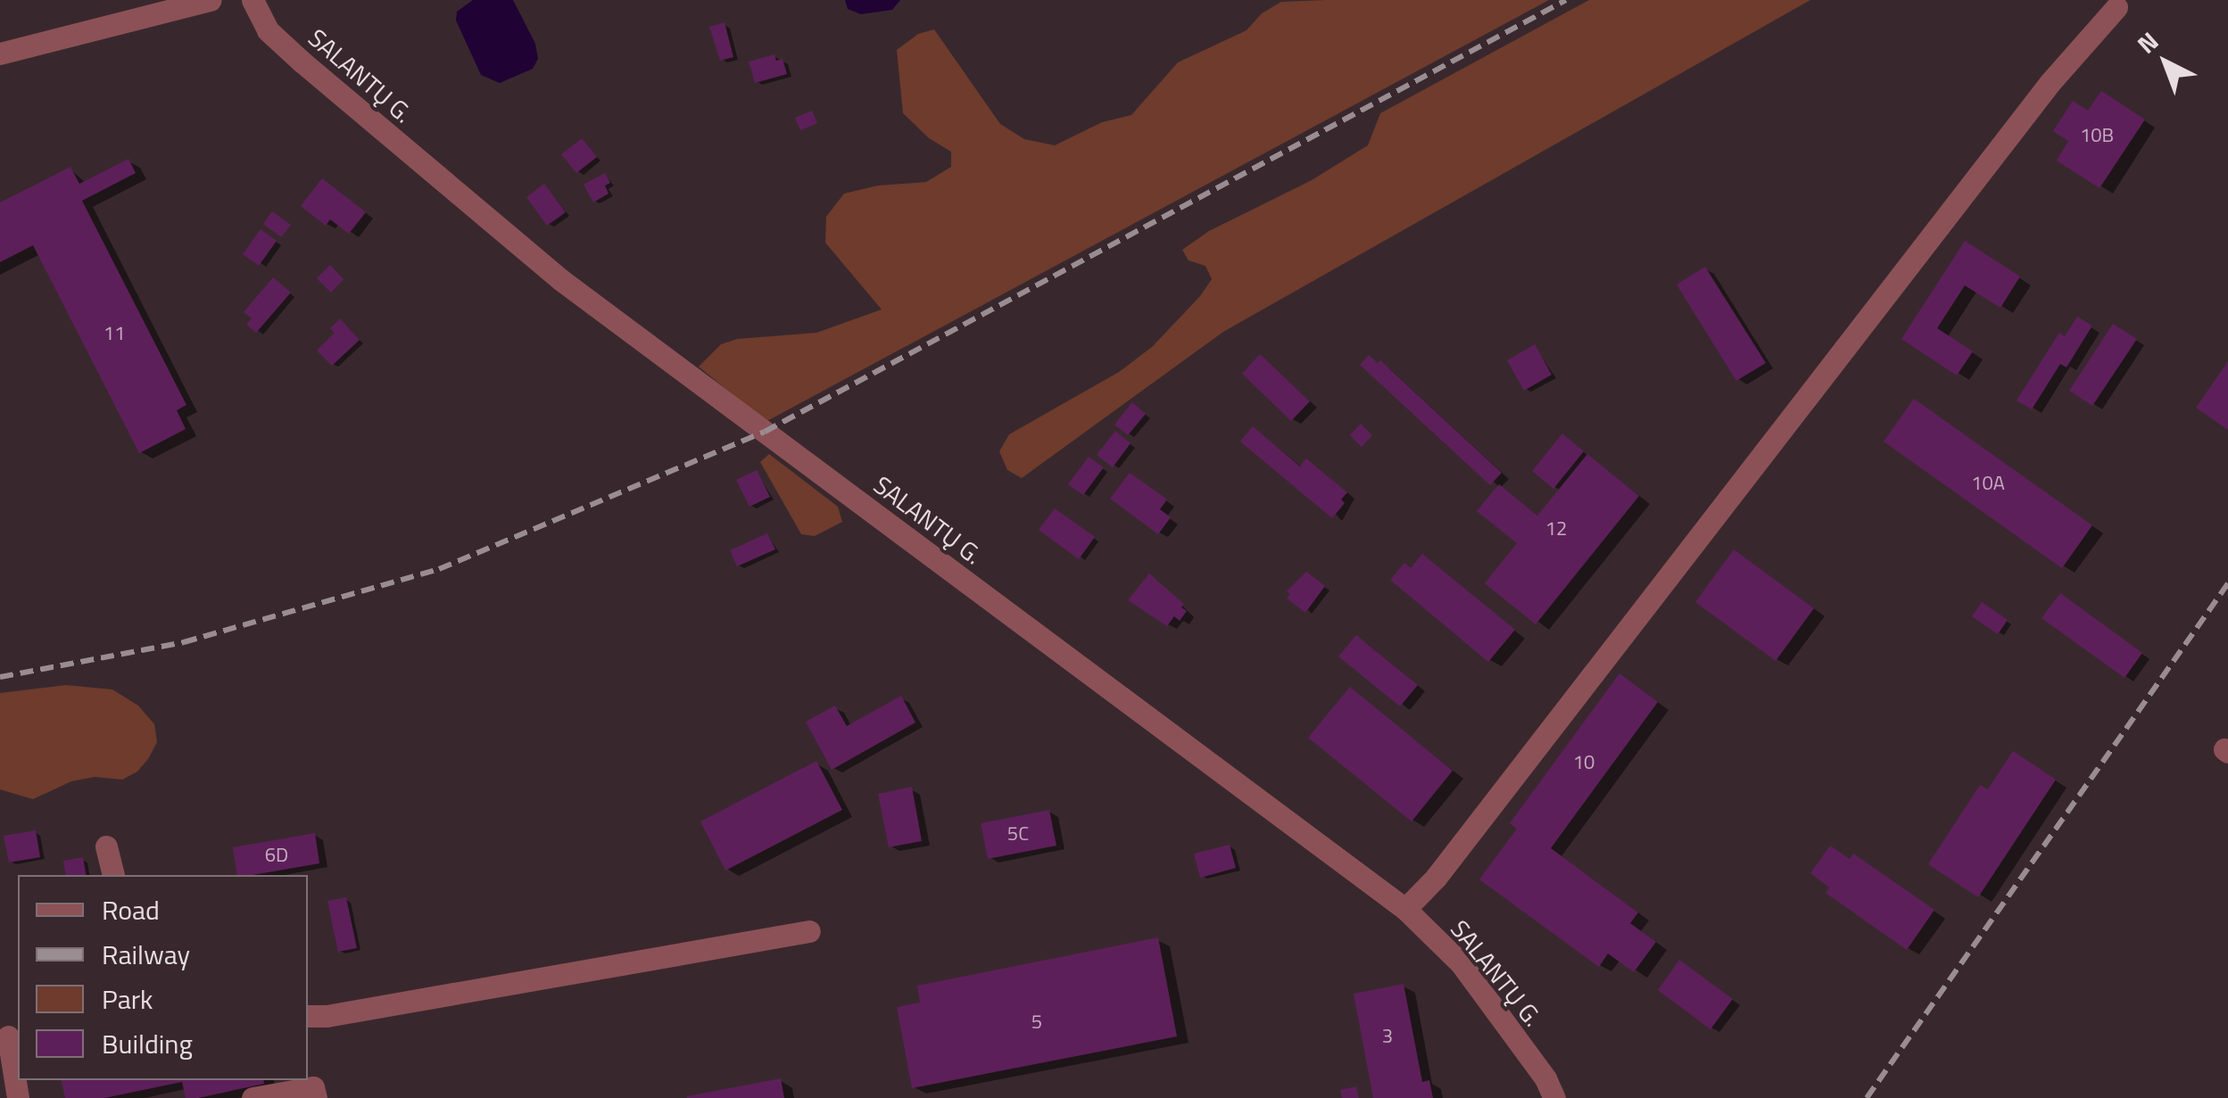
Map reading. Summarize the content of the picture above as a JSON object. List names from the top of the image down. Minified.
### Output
{"streets":{"street":["SALANTŲ G."]},"house_numbers":["10B","11","10A","12","10","5C","6D","5","3"],"legend":["Road","Railway","Park","Building"],"north":"top left"}
